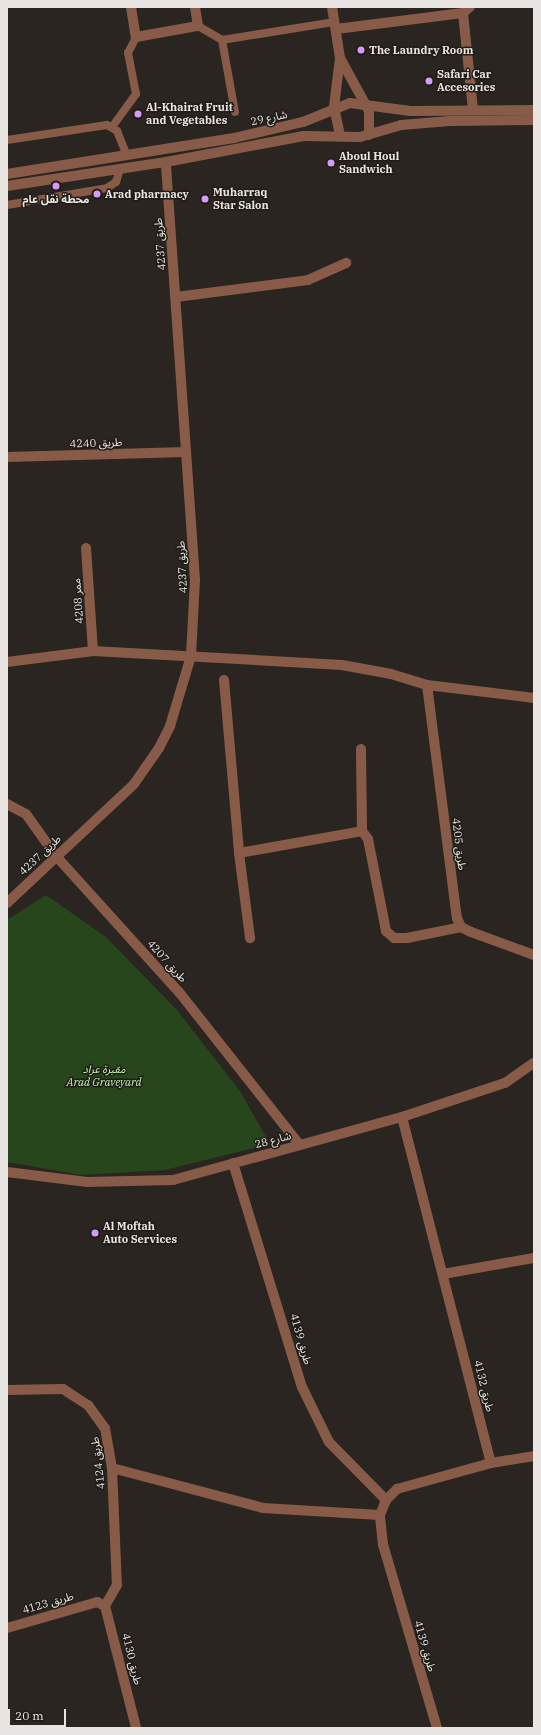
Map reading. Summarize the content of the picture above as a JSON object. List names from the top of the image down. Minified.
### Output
{"streets":{"street":["شارع 29","طريق 4237","طريق 4240","ممر 4208","طريق 4205","طريق 4207","شارع 28","طريق 4139","طريق 4132","طريق 4124","طريق 4123","طريق 4130"]},"crossings":[["شارع 29","طريق 4237"],["طريق 4237","طريق 4240"],["طريق 4237","طريق 4207"],["طريق 4207","شارع 28"],["شارع 28","طريق 4139"],["شارع 28","طريق 4132"],["طريق 4139","طريق 4132"],["طريق 4124","طريق 4123"],["طريق 4124","طريق 4130"],["طريق 4123","طريق 4130"]],"parks":["مقبرة عراد Arad Graveyard"],"places":["The Laundry Room","Safari Car Accesories","Al-Khairat Fruit and Vegetables","Aboul Houl Sandwich","محطة نقل عام","Arad pharmacy","Muharraq Star Salon","Al Moftah Auto Services"],"scale_bar":"20 m"}
